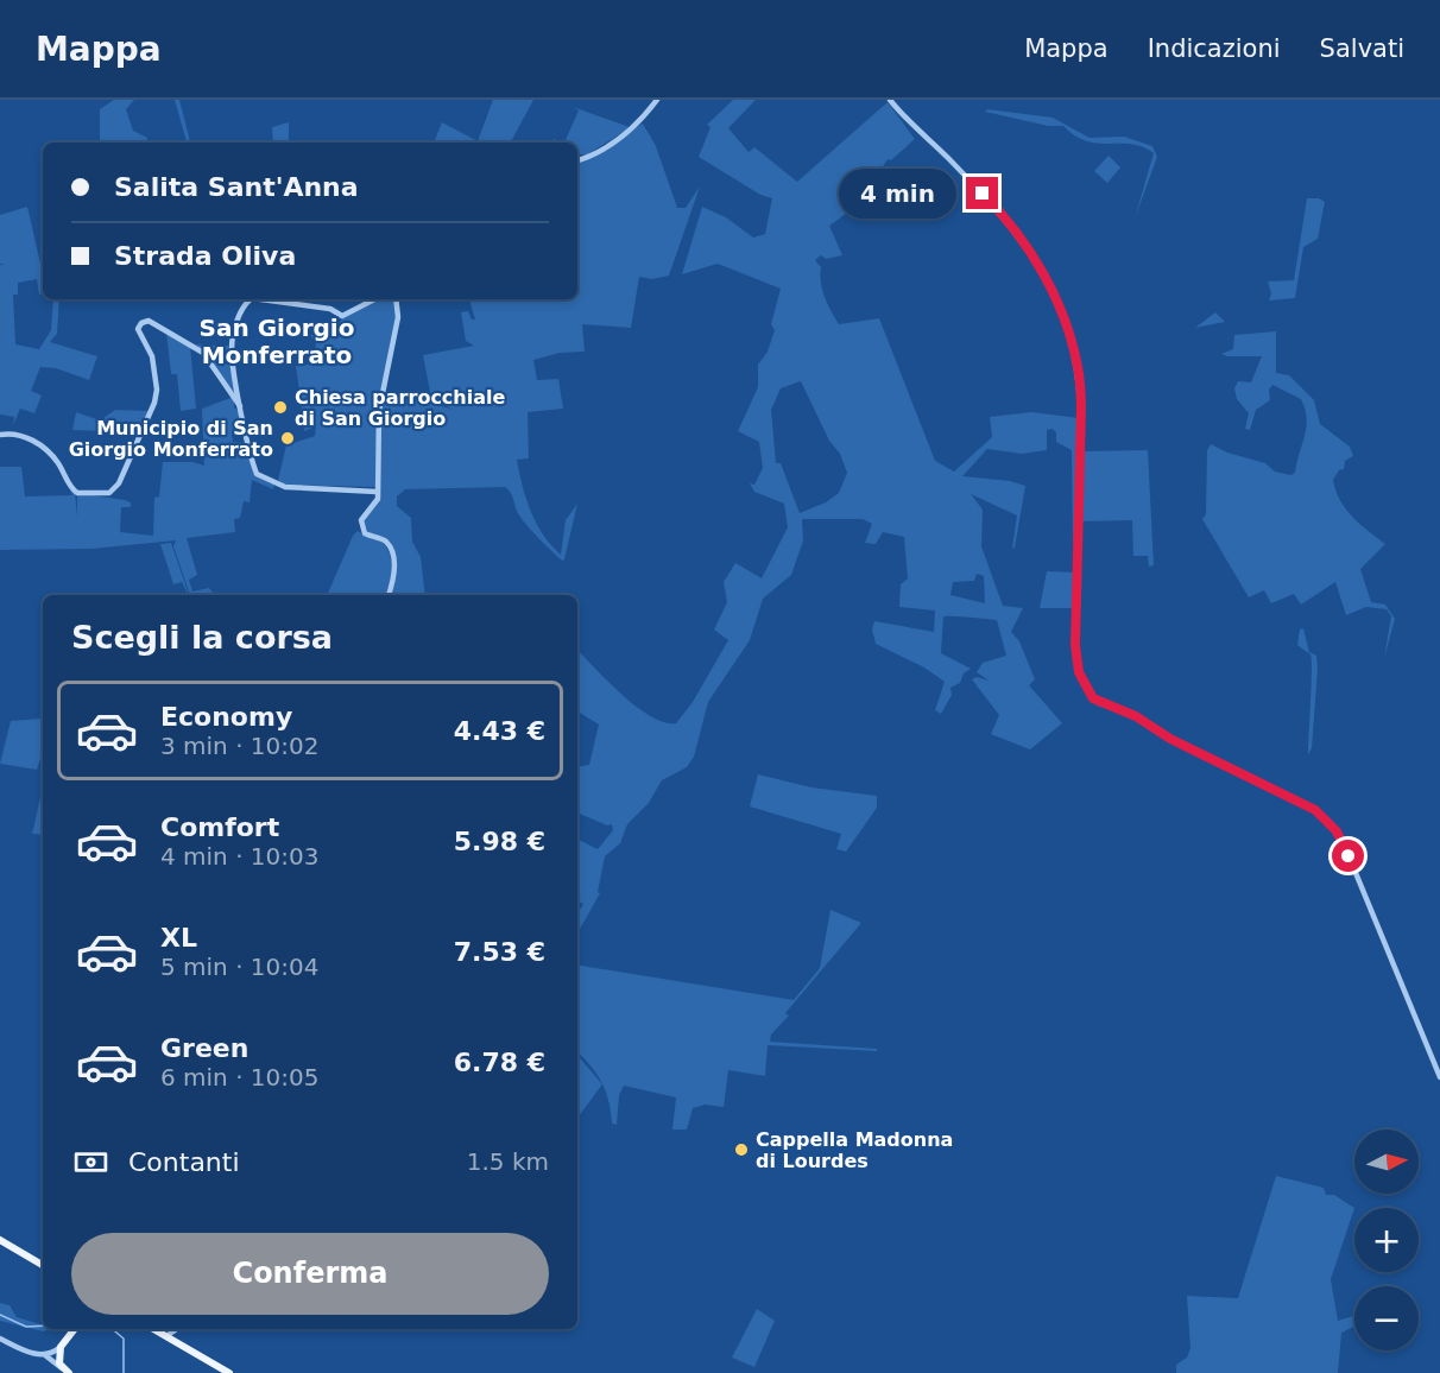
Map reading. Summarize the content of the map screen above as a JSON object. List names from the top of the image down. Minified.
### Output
{"districts":["San Giorgio Monferrato"],"places":["Chiesa parrocchiale di San Giorgio","Municipio di San Giorgio Monferrato","Cappella Madonna di Lourdes"],"north":"right","page":{"header":"Mappa","nav":["Mappa","Indicazioni","Salvati"],"banner":["Salita Sant'Anna","Strada Oliva"],"bubble":"4 min","heading":"Scegli la corsa","list":[{"name":"Economy","note":"3 min · 10:02","value":"4.43 €"},{"name":"Comfort","note":"4 min · 10:03","value":"5.98 €"},{"name":"XL","note":"5 min · 10:04","value":"7.53 €"},{"name":"Green","note":"6 min · 10:05","value":"6.78 €"}],"pay":["Contanti","1.5 km"],"map_buttons":["+","−"],"buttons":"Conferma"}}
